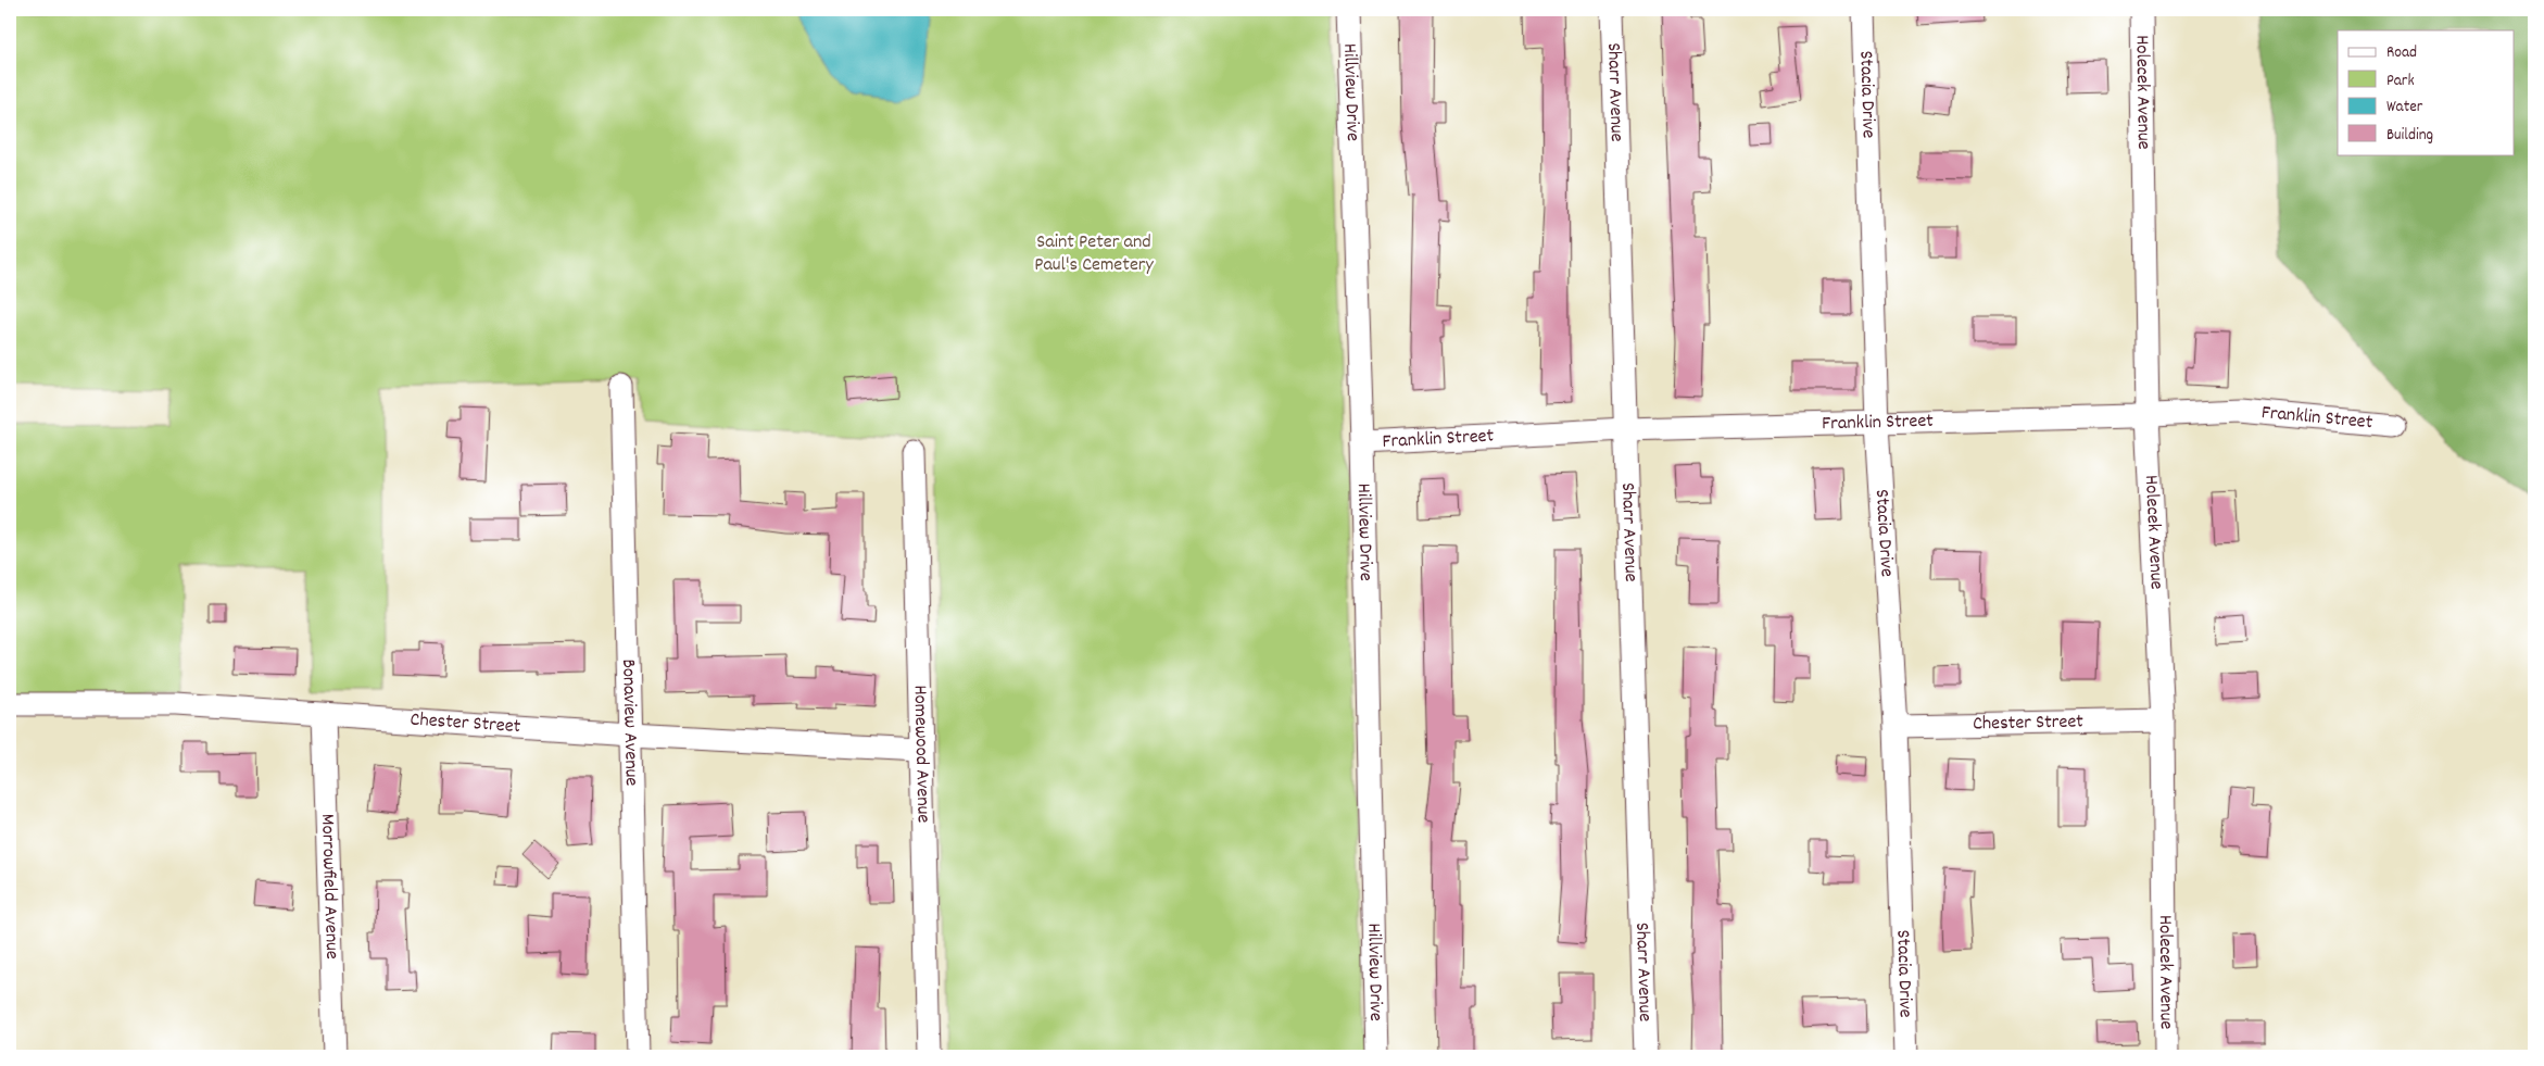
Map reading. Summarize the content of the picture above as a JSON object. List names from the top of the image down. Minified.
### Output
{"streets":{"street":["Hillview Drive","Sharr Avenue","Stacia Drive","Holecek Avenue","Franklin Street","Bonaview Avenue","Chester Street","Homewood Avenue","Morrowfield Avenue"]},"crossings":[["Hillview Drive","Franklin Street"],["Sharr Avenue","Franklin Street"],["Stacia Drive","Franklin Street"],["Stacia Drive","Chester Street"],["Holecek Avenue","Franklin Street"],["Holecek Avenue","Chester Street"],["Bonaview Avenue","Chester Street"],["Chester Street","Homewood Avenue"],["Chester Street","Morrowfield Avenue"]],"parks":["Saint Peter and Paul's Cemetery"],"legend":["Road","Park","Water","Building"]}
